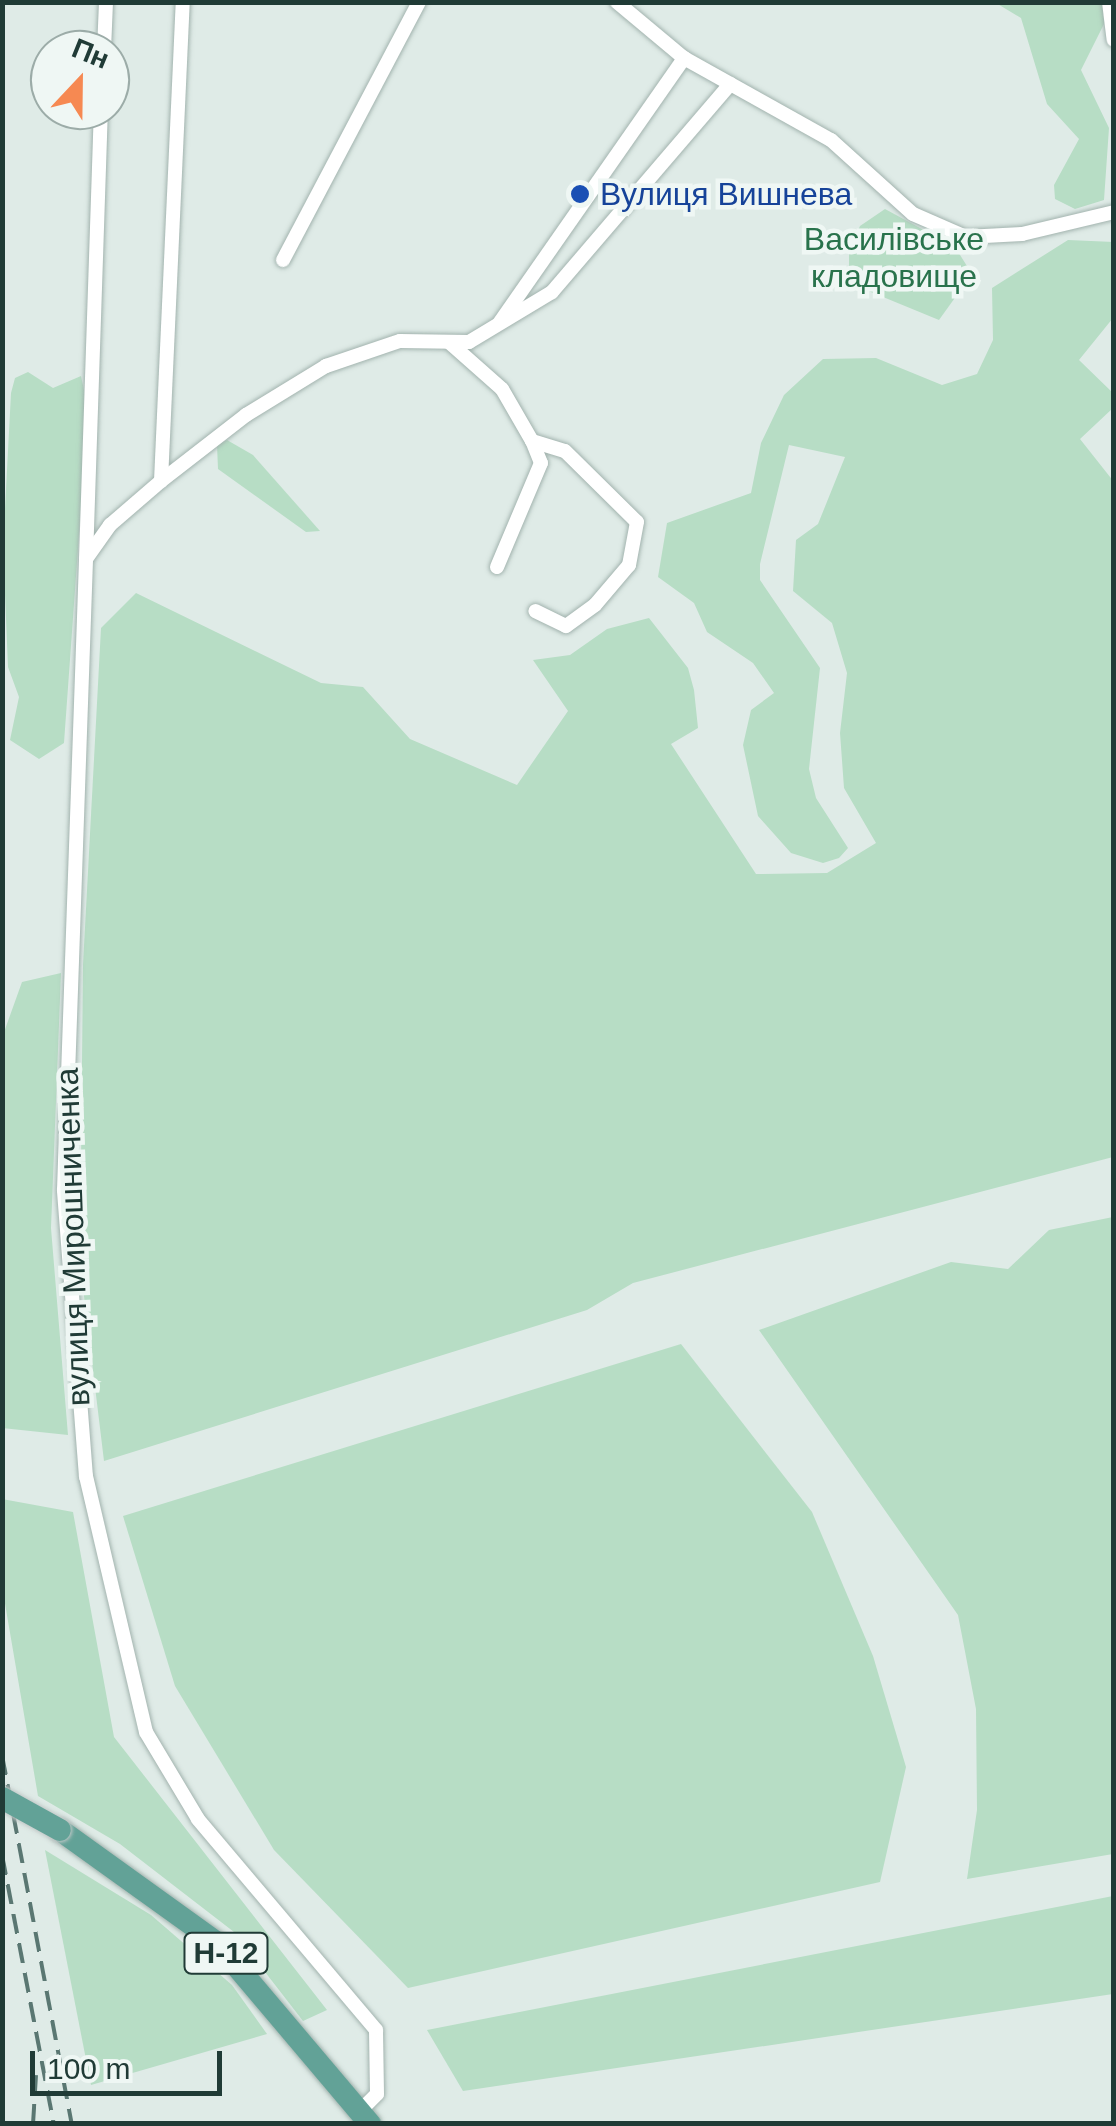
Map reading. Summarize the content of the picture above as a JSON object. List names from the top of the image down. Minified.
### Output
{"streets":{"main road":["Н-12"],"street":["вулиця Мирошниченка"]},"crossings":[["вулиця Мирошниченка","Н-12"]],"parks":["Василівське кладовище"],"places":["Вулиця Вишнева"],"scale_bar":"100 m","north":"top"}
